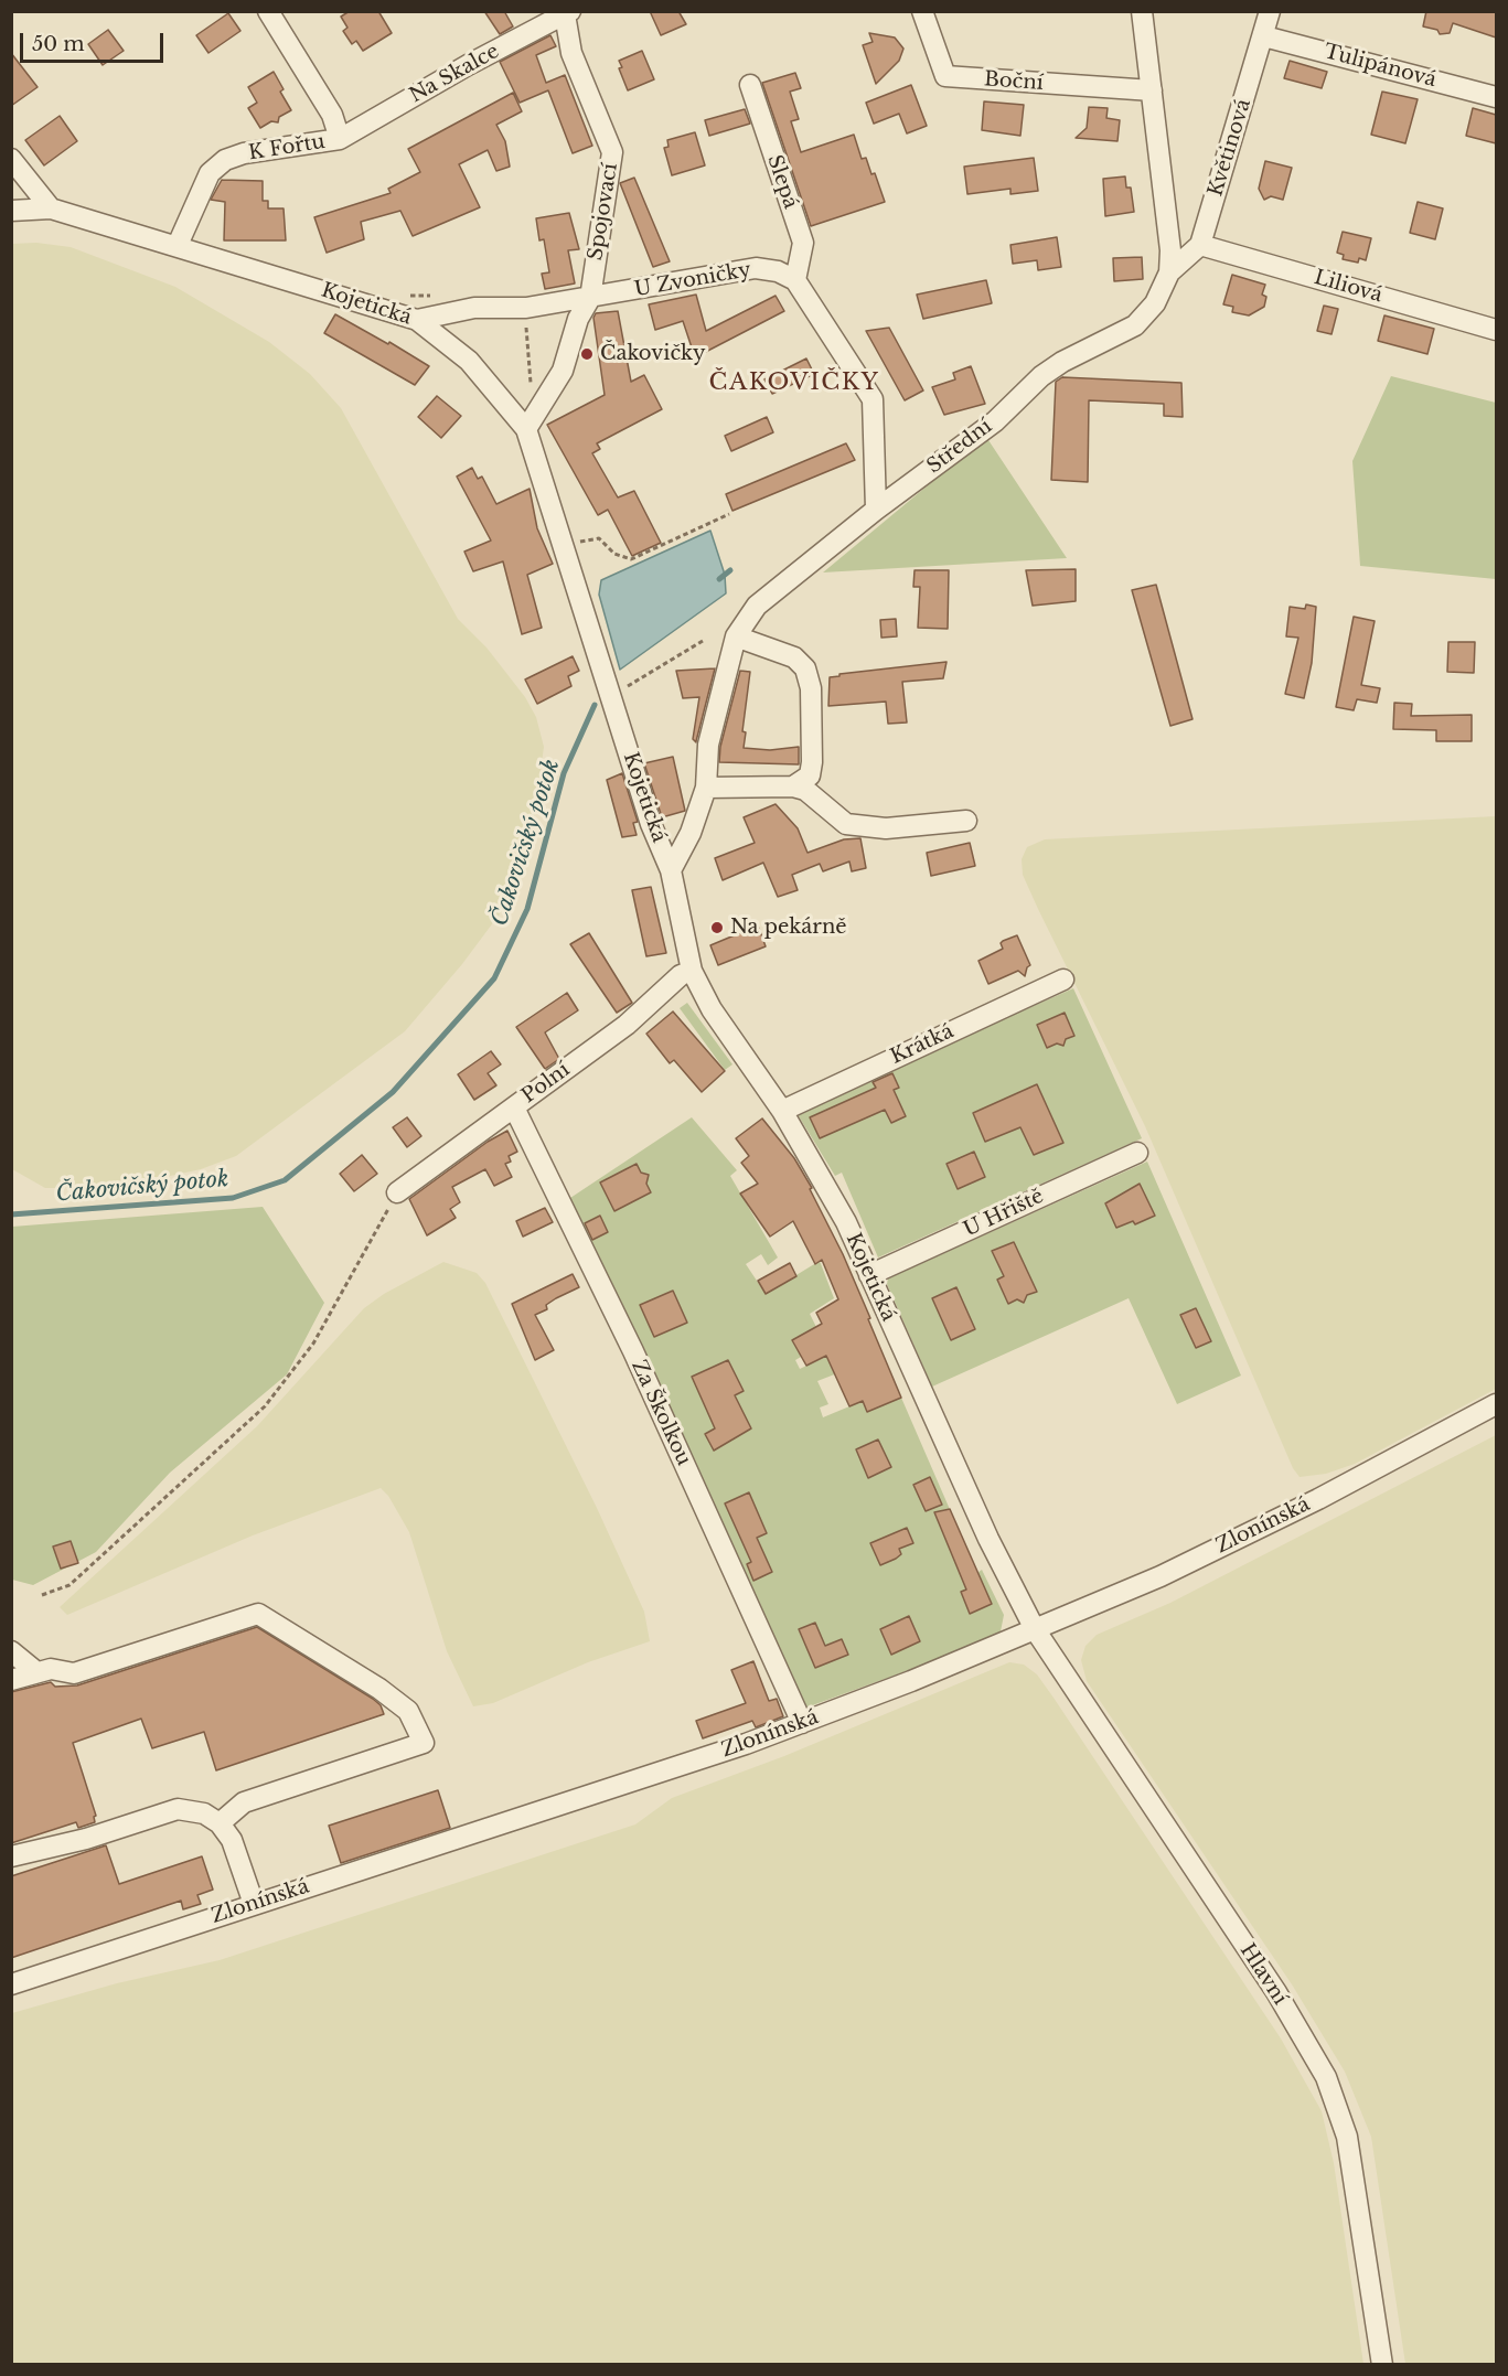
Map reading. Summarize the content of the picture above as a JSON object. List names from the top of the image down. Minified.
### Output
{"streets":{"street":["Tulipánová","Na Skalce","Boční","K Fořtu","Květinová","Slepá","Spojovací","U Zvoničky","Liliová","Kojetická","Střední","Krátká","Polní","U Hřiště","Za Školkou","Zlonínská","Hlavní"]},"crossings":[["Tulipánová","Květinová"],["Na Skalce","K Fořtu"],["Na Skalce","Spojovací"],["Boční","Střední"],["K Fořtu","Kojetická"],["Květinová","Liliová"],["Slepá","U Zvoničky"],["Spojovací","U Zvoničky"],["Spojovací","Kojetická"],["U Zvoničky","Kojetická"],["Kojetická","Střední"],["Kojetická","Krátká"],["Kojetická","Polní"],["Kojetická","U Hřiště"],["Kojetická","Zlonínská"],["Kojetická","Hlavní"],["Polní","Za Školkou"],["Za Školkou","Zlonínská"],["Zlonínská","Hlavní"]],"districts":["ČAKOVIČKY"],"water":["Čakovičský potok"],"places":["Čakovičky","Na pekárně"],"scale_bar":"50 m"}
